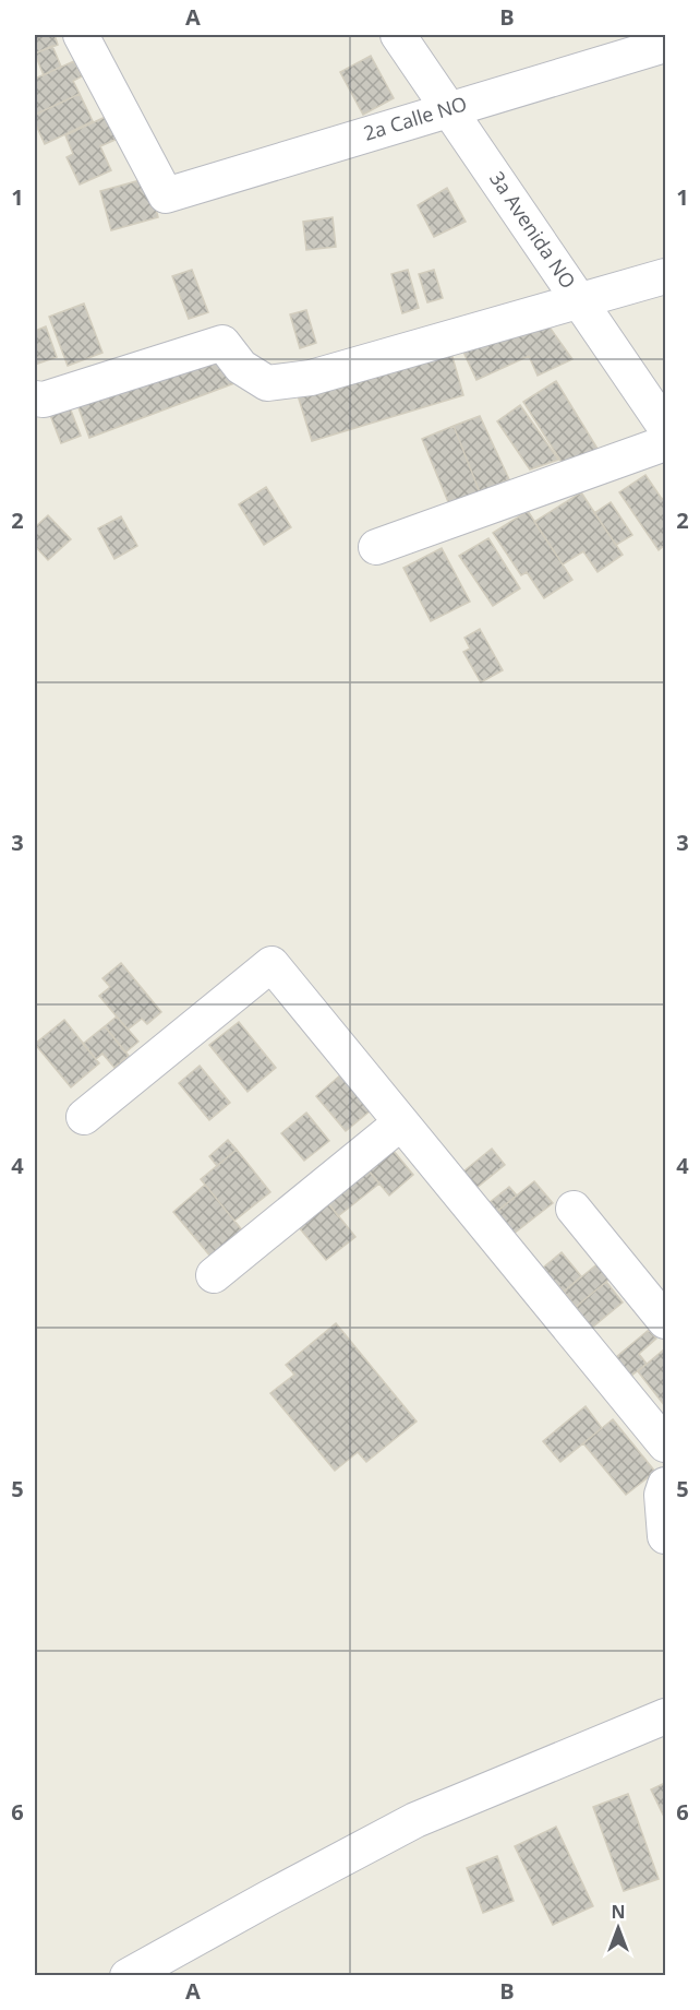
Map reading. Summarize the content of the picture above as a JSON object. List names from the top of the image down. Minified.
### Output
{"streets":{"street":["2a Calle NO","3a Avenida NO"]},"crossings":[["2a Calle NO","3a Avenida NO"]],"north":"top","grid":{"columns":["A","B"],"rows":["1","2","3","4","5","6"]}}
